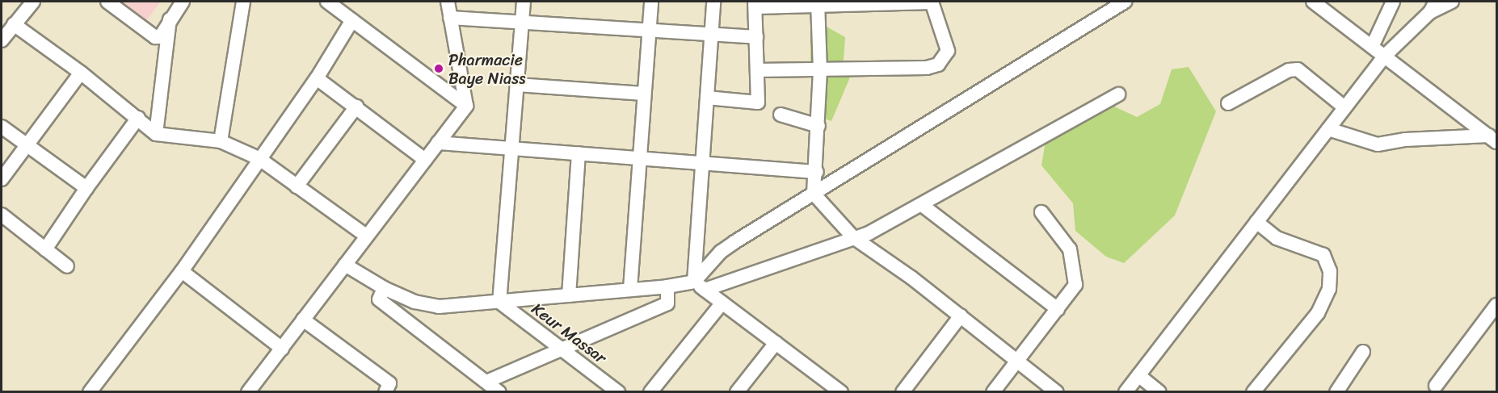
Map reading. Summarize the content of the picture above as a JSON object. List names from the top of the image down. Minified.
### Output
{"streets":{"street":["Keur Massar"]},"places":["Pharmacie Baye Niass"]}
